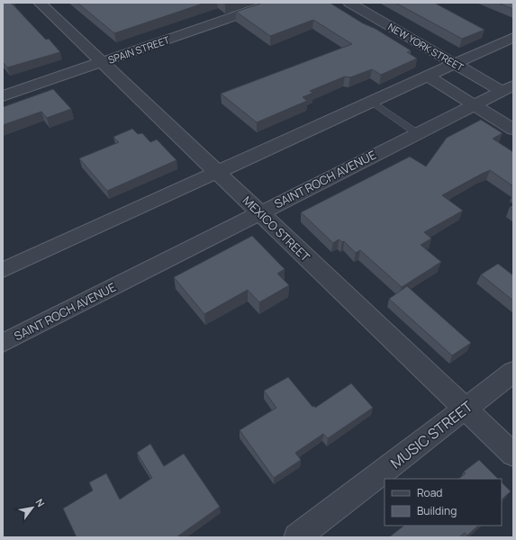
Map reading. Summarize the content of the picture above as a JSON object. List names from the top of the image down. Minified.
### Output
{"streets":{"street":["NEW YORK STREET","SPAIN STREET","SAINT ROCH AVENUE","MEXICO STREET","MUSIC STREET"]},"crossings":[["NEW YORK STREET","SAINT ROCH AVENUE"],["SPAIN STREET","MEXICO STREET"],["SAINT ROCH AVENUE","MEXICO STREET"],["MEXICO STREET","MUSIC STREET"]],"legend":["Road","Building"],"north":"top right"}
